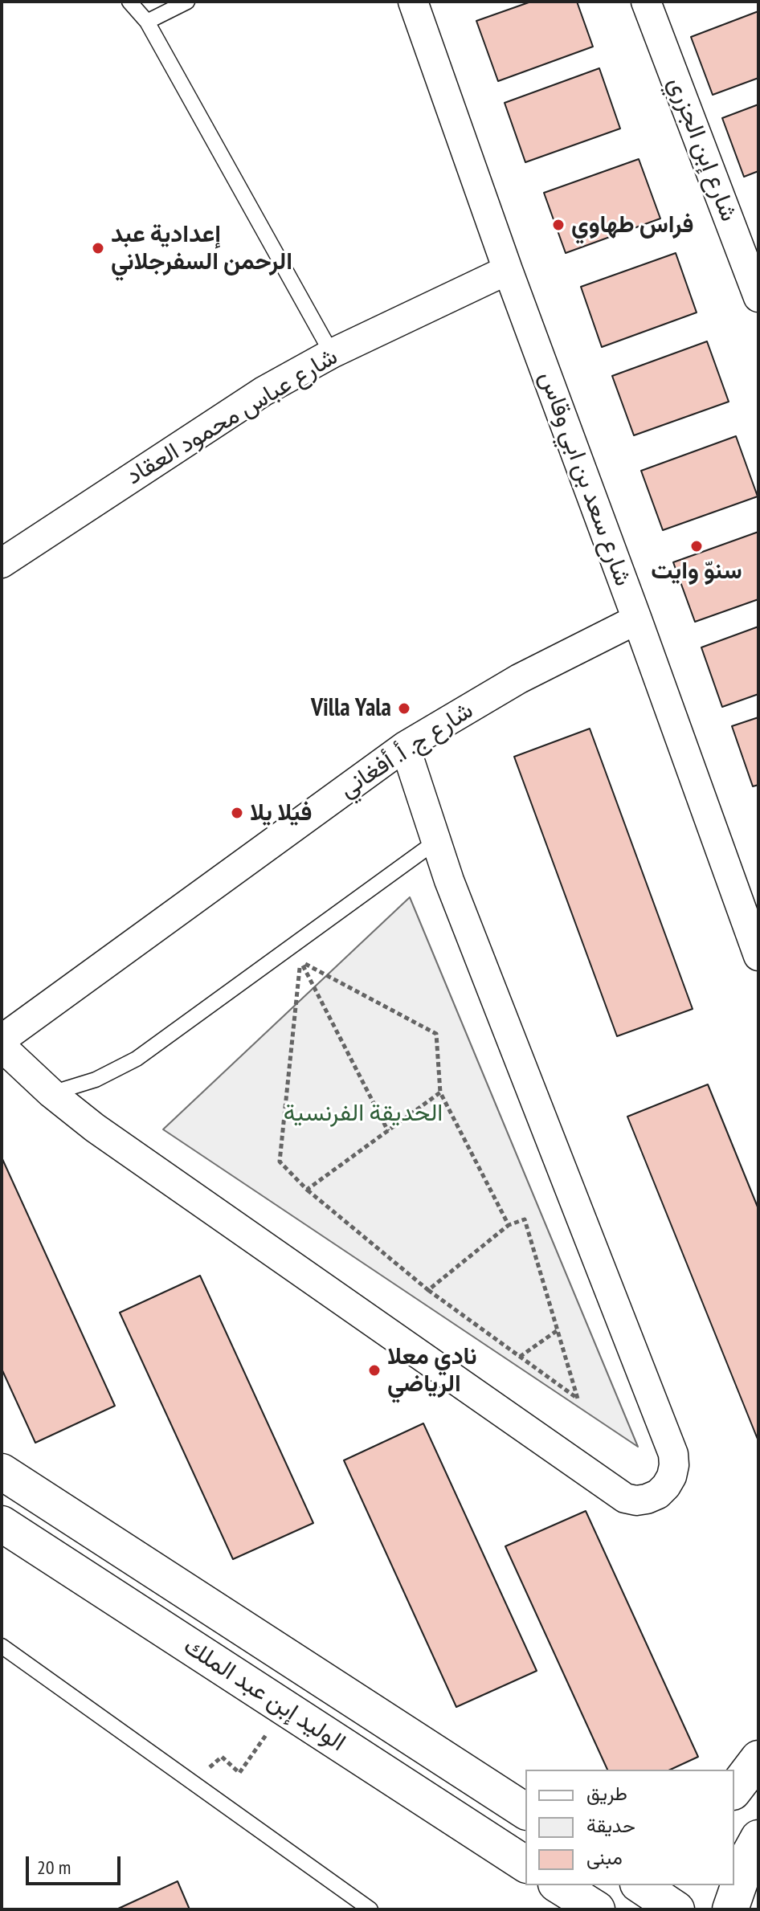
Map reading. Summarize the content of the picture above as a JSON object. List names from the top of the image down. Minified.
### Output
{"streets":{"main road":["الوليد إبن عبد الملك"],"street":["شارع إبن الجزري","شارع عباس محمود العقاد","شارع سعد بن ابي وقاس","شارع ج. أ. أفغاني"]},"crossings":[["شارع عباس محمود العقاد","شارع سعد بن ابي وقاس"],["شارع سعد بن ابي وقاس","شارع ج. أ. أفغاني"]],"parks":["الحديقة الفرنسية"],"places":["فراس طهاوي","إعدادية عبد الرحمن السفرجلاني","سنوّ وايت","Villa Yala","فيلا يلا","نادي معلا الرياضي"],"legend":["طريق","حديقة","مبنى"],"scale_bar":"20 m"}
